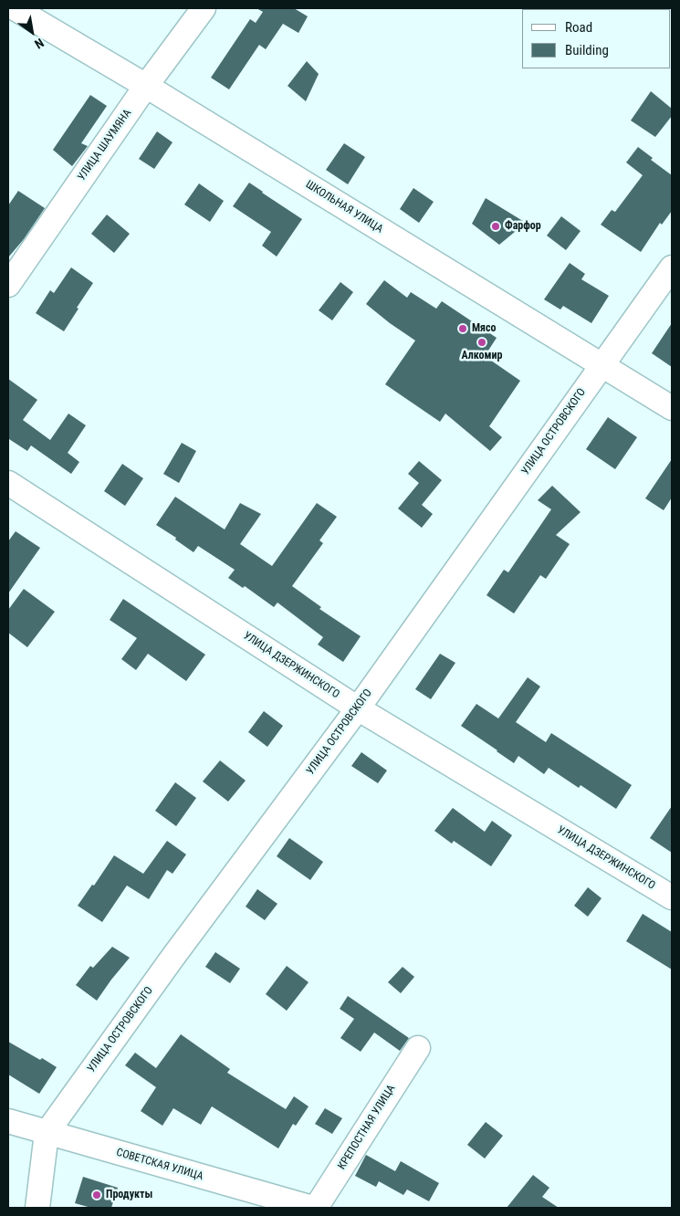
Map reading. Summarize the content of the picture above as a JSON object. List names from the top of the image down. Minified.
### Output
{"streets":{"street":["УЛИЦА ШАУМЯНА","ШКОЛЬНАЯ УЛИЦА","УЛИЦА ОСТРОВСКОГО","УЛИЦА ДЗЕРЖИНСКОГО","КРЕПОСТНАЯ УЛИЦА","СОВЕТСКАЯ УЛИЦА"]},"crossings":[["УЛИЦА ШАУМЯНА","ШКОЛЬНАЯ УЛИЦА"],["ШКОЛЬНАЯ УЛИЦА","УЛИЦА ОСТРОВСКОГО"],["УЛИЦА ОСТРОВСКОГО","УЛИЦА ДЗЕРЖИНСКОГО"],["УЛИЦА ОСТРОВСКОГО","СОВЕТСКАЯ УЛИЦА"]],"places":["Фарфор","Мясо","Алкомир","Продукты"],"legend":["Road","Building"],"north":"bottom right"}
